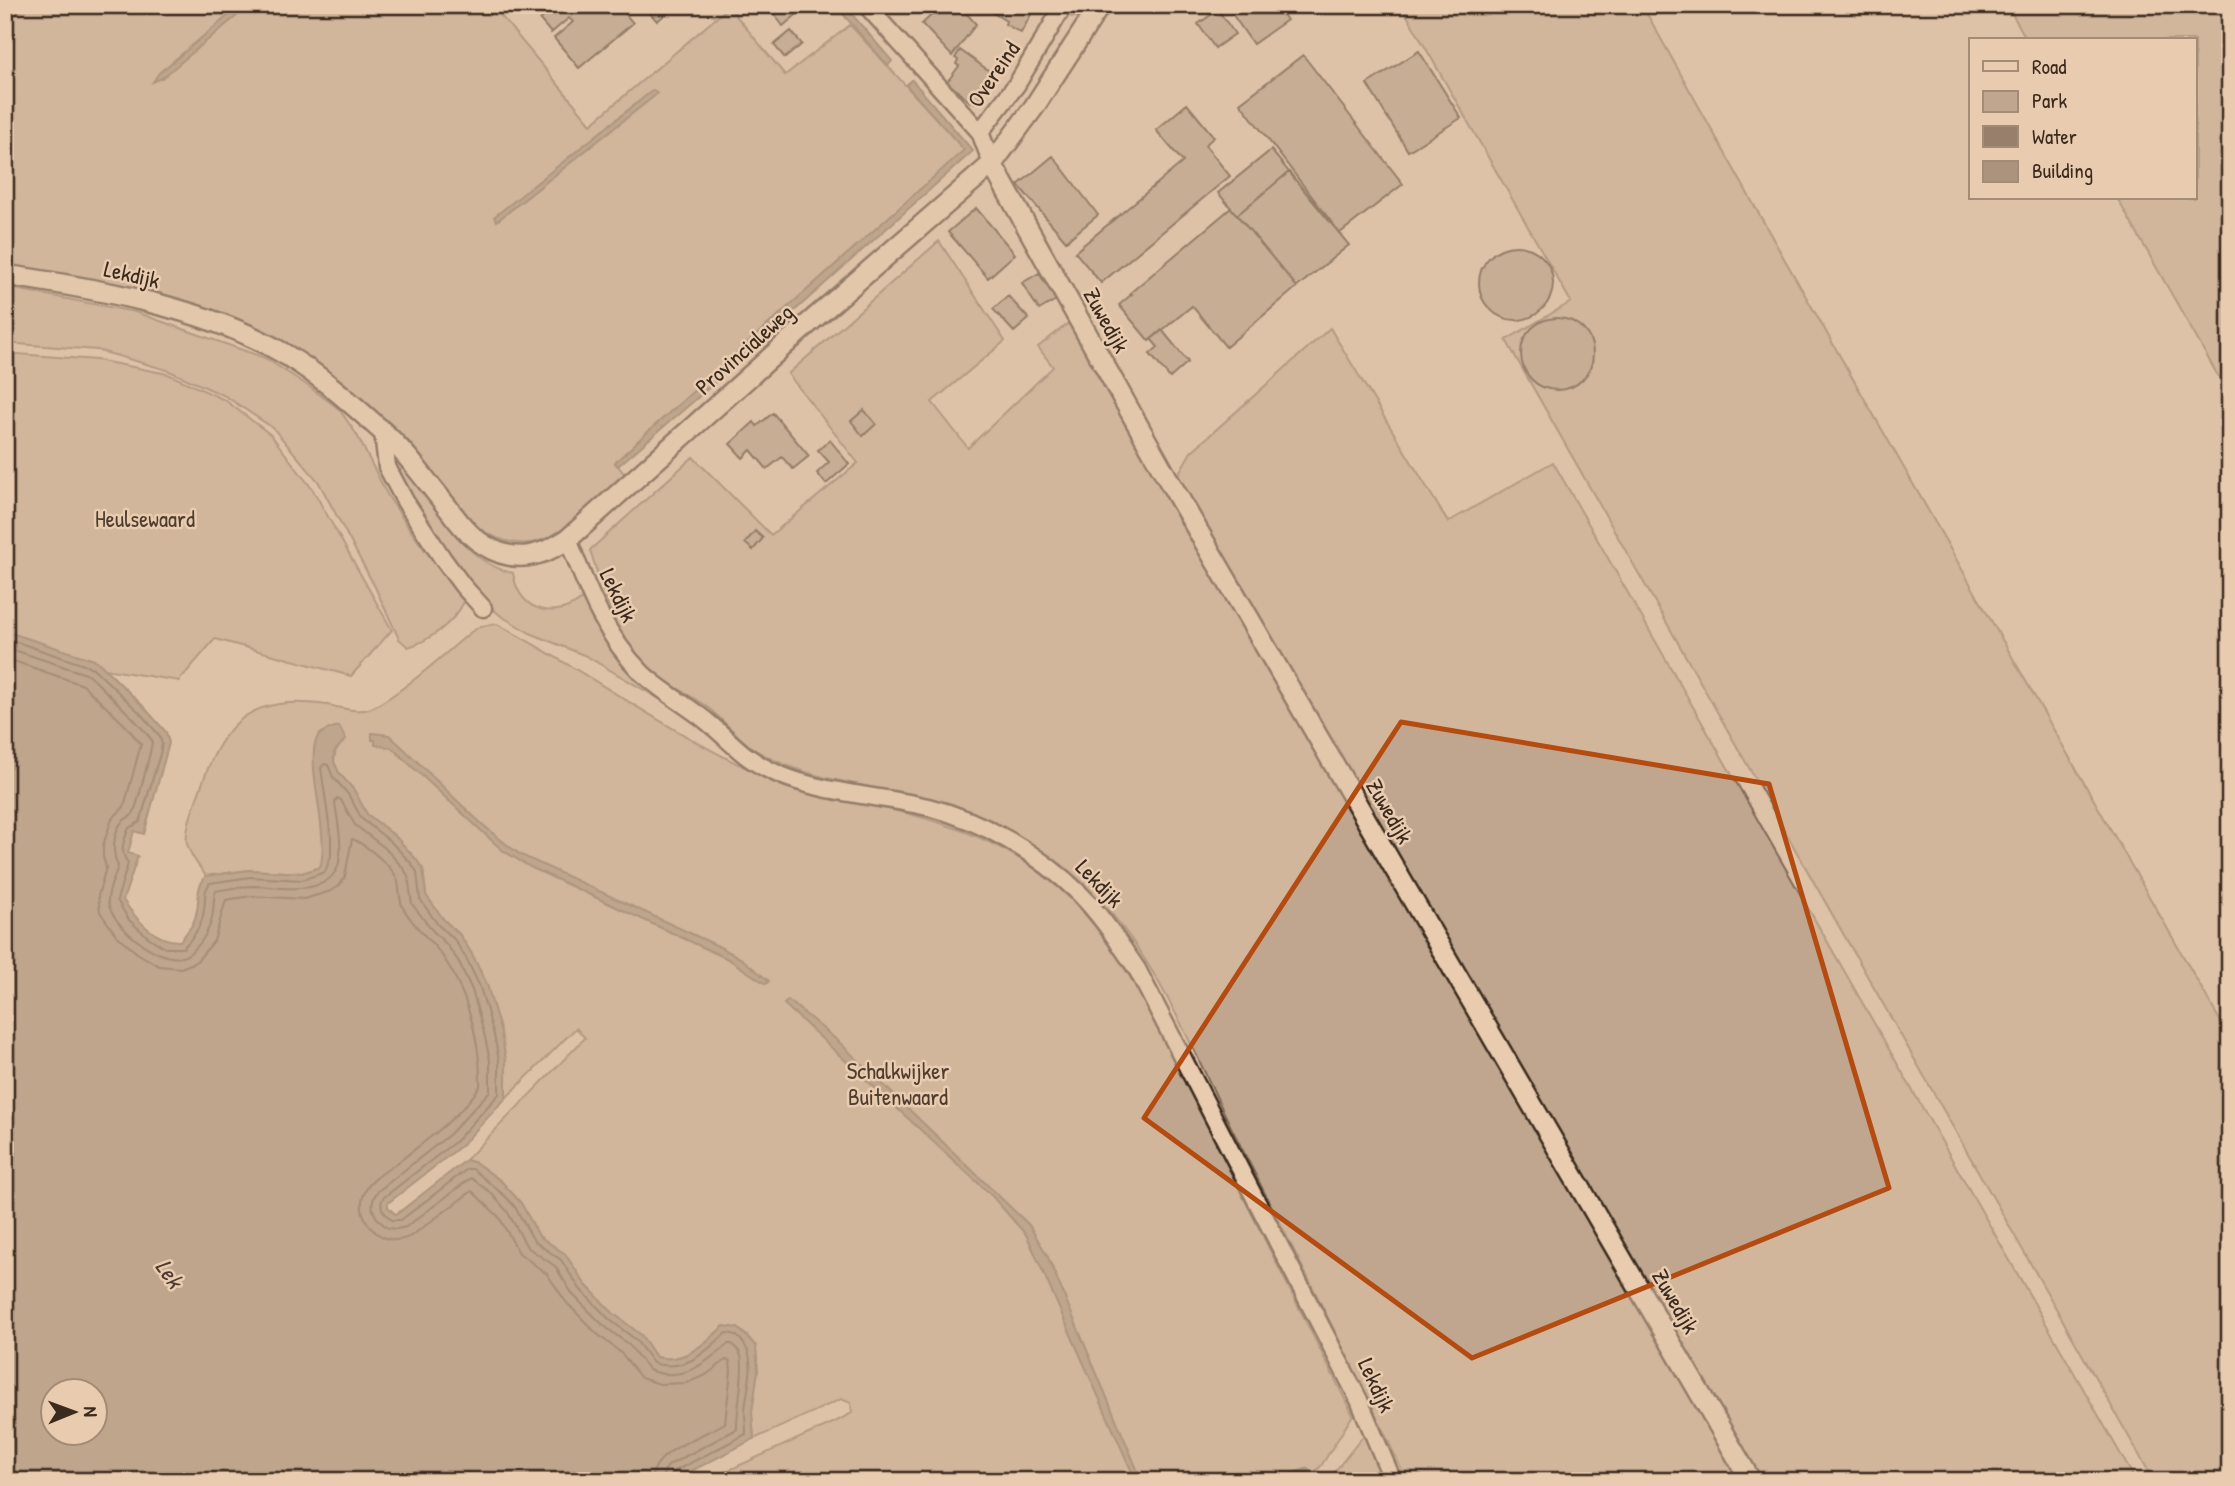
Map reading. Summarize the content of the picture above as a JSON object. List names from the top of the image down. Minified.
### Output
{"streets":{"street":["Overeind","Lekdijk","Zuwedijk","Provincialeweg"]},"crossings":[["Lekdijk","Provincialeweg"],["Zuwedijk","Provincialeweg"]],"water":["Lek"],"parks":["Heulsewaard","Schalkwijker Buitenwaard"],"legend":["Road","Park","Water","Building"],"north":"right"}
